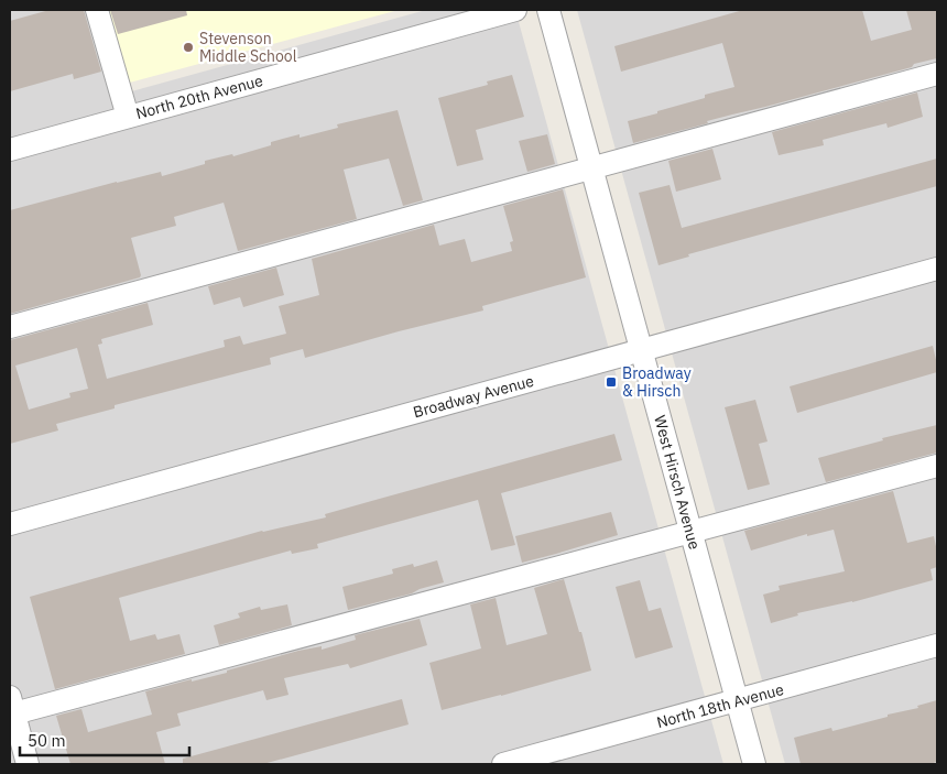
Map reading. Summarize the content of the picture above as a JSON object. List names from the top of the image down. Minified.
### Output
{"streets":{"street":["North 20th Avenue","Broadway Avenue","West Hirsch Avenue","North 18th Avenue"]},"crossings":[["Broadway Avenue","West Hirsch Avenue"],["West Hirsch Avenue","North 18th Avenue"]],"places":{"other":["Stevenson Middle School"],"transit":["Broadway & Hirsch"]},"scale_bar":"50 m"}
